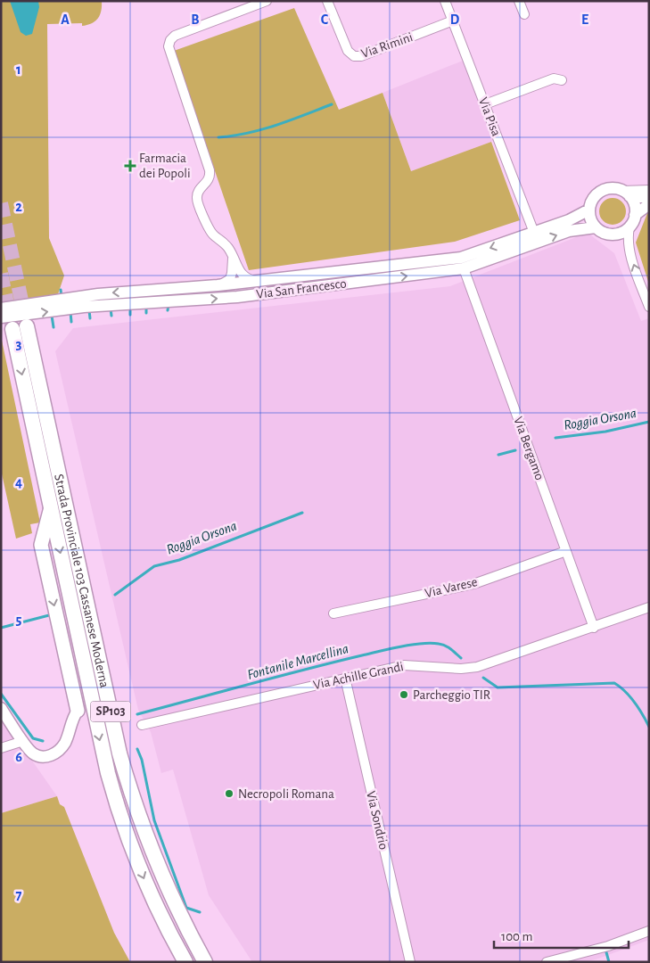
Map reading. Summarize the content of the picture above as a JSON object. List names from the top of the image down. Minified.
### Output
{"streets":{"highway":["Strada Provinciale 103 Cassanese Moderna","SP103"],"street":["Via Rimini","Via Pisa","Via San Francesco","Via Bergamo","Via Varese","Via Achille Grandi","Via Sondrio"]},"crossings":[["Via Rimini","Via Pisa"],["Via Pisa","Via San Francesco"],["Via San Francesco","Via Bergamo"],["Via Bergamo","Via Varese"],["Via Bergamo","Via Achille Grandi"],["Strada Provinciale 103 Cassanese Moderna","SP103"],["Via Achille Grandi","Via Sondrio"]],"water":["Roggia Orsona","Fontanile Marcellina"],"places":{"health":["Farmacia dei Popoli"],"other":["Parcheggio TIR","Necropoli Romana"]},"scale_bar":"100 m","grid":{"columns":["A","B","C","D","E"],"rows":["1","2","3","4","5","6","7"]}}
